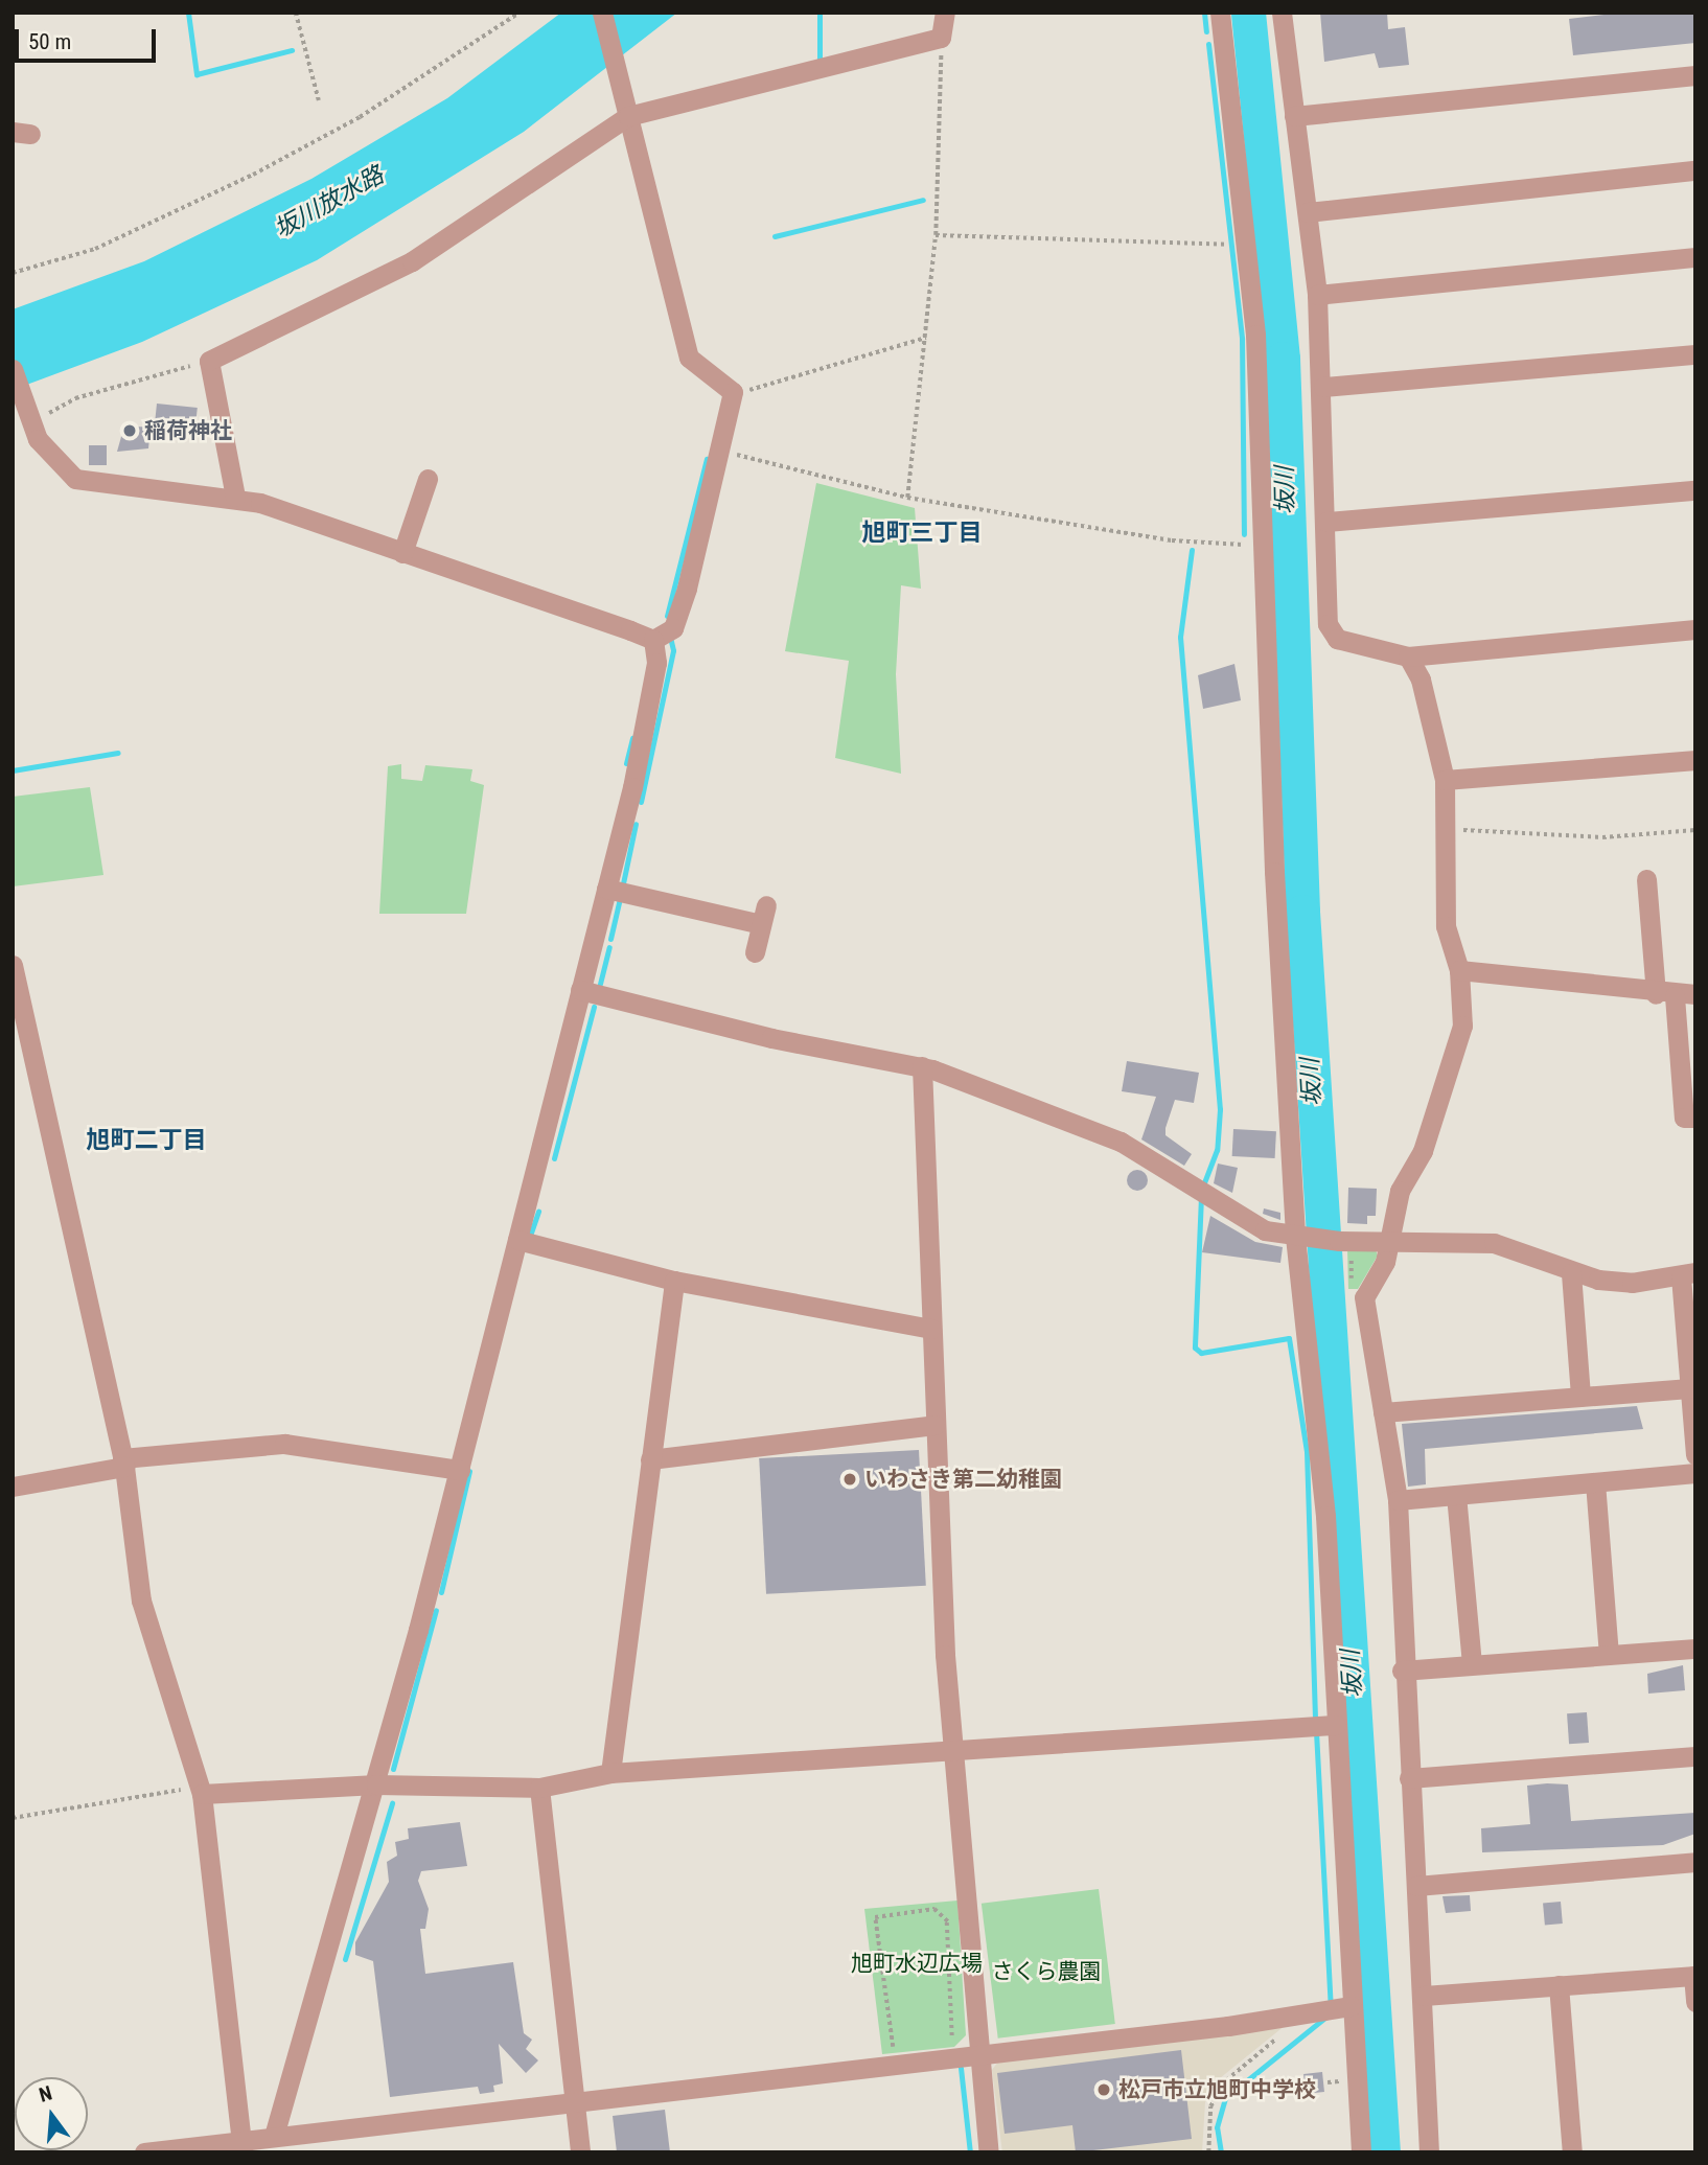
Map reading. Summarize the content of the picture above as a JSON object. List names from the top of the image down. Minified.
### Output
{"districts":["旭町三丁目","旭町二丁目"],"water":["坂川放水路","坂川"],"parks":["旭町水辺広場","さくら農園"],"places":["稲荷神社","いわさき第二幼稚園","松戸市立旭町中学校"],"scale_bar":"50 m","north":"top"}
